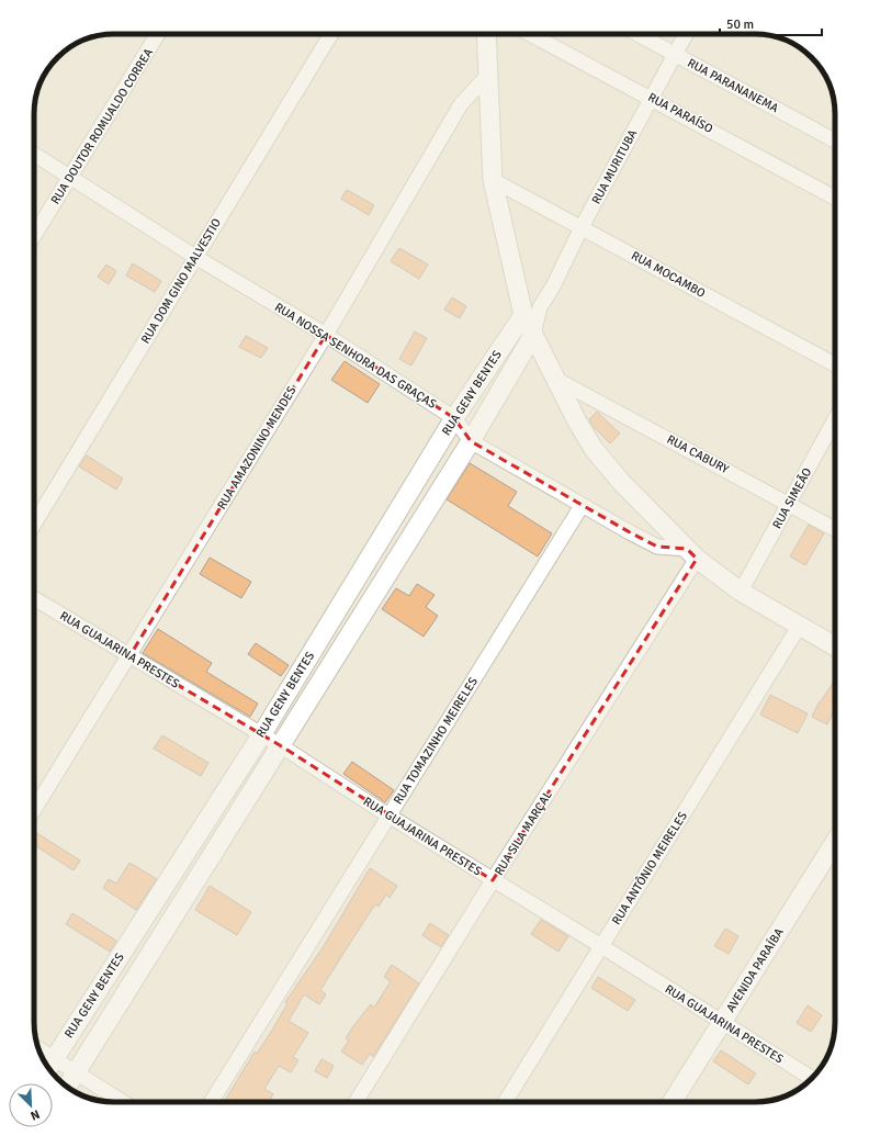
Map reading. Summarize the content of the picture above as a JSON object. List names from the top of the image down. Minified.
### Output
{"streets":{"street":["RUA PARANANEMA","RUA PARAÍSO","RUA DOUTOR ROMUALDO CORREA","RUA MURITUBA","RUA MOCAMBO","RUA DOM GINO MALVESTIO","RUA NOSSA SENHORA DAS GRAÇAS","RUA GENY BENTES","RUA AMAZONINO MENDES","RUA CABURY","RUA SIMEÃO","RUA GUAJARINA PRESTES","RUA TOMAZINHO MEIRELES","RUA SILA MARÇAL","RUA ANTÔNIO MEIRELES","AVENIDA PARAÍBA"]},"crossings":[["RUA PARANANEMA","RUA MURITUBA"],["RUA PARAÍSO","RUA MURITUBA"],["RUA DOUTOR ROMUALDO CORREA","RUA NOSSA SENHORA DAS GRAÇAS"],["RUA MURITUBA","RUA MOCAMBO"],["RUA MURITUBA","RUA GENY BENTES"],["RUA DOM GINO MALVESTIO","RUA NOSSA SENHORA DAS GRAÇAS"],["RUA NOSSA SENHORA DAS GRAÇAS","RUA GENY BENTES"],["RUA NOSSA SENHORA DAS GRAÇAS","RUA AMAZONINO MENDES"],["RUA NOSSA SENHORA DAS GRAÇAS","RUA TOMAZINHO MEIRELES"],["RUA NOSSA SENHORA DAS GRAÇAS","RUA SILA MARÇAL"],["RUA GENY BENTES","RUA GUAJARINA PRESTES"],["RUA AMAZONINO MENDES","RUA GUAJARINA PRESTES"],["RUA CABURY","RUA SIMEÃO"],["RUA GUAJARINA PRESTES","RUA TOMAZINHO MEIRELES"],["RUA GUAJARINA PRESTES","RUA SILA MARÇAL"],["RUA GUAJARINA PRESTES","RUA ANTÔNIO MEIRELES"],["RUA GUAJARINA PRESTES","AVENIDA PARAÍBA"]],"scale_bar":"50 m","north":"bottom right"}
